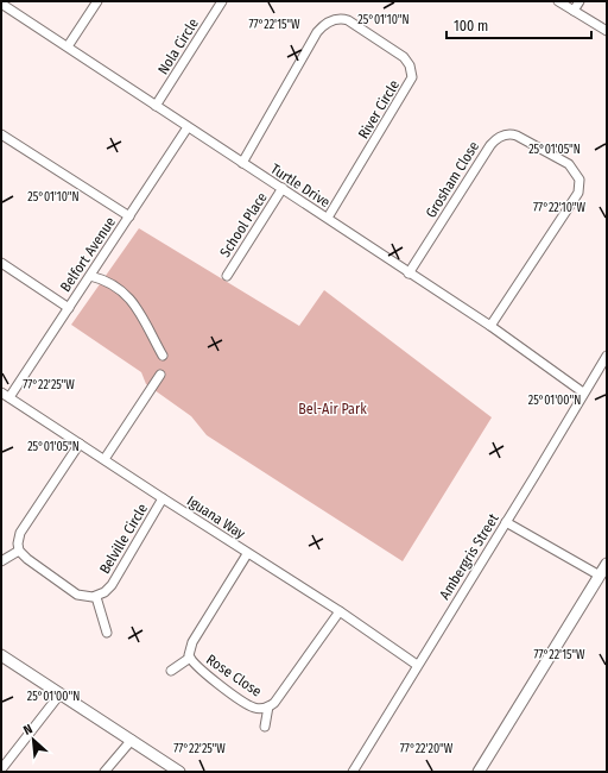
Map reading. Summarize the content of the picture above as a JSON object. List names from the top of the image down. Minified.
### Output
{"streets":{"street":["Nola Circle","River Circle","Grosham Close","Turtle Drive","School Place","Belfort Avenue","Iguana Way","Belville Circle","Ambergris Street","Rose Close"]},"crossings":[["Nola Circle","Turtle Drive"],["River Circle","Turtle Drive"],["Grosham Close","Turtle Drive"],["Turtle Drive","School Place"],["Turtle Drive","Belfort Avenue"],["Turtle Drive","Ambergris Street"],["Belfort Avenue","Iguana Way"],["Iguana Way","Belville Circle"],["Iguana Way","Ambergris Street"],["Iguana Way","Rose Close"]],"parks":["Bel-Air Park"],"scale_bar":"100 m","north":"top left","coordinates":["25°01'10\"N","77°22'15\"W","25°01'05\"N","77°22'10\"W","77°22'25\"W","25°01'00\"N","77°22'20\"W"]}
